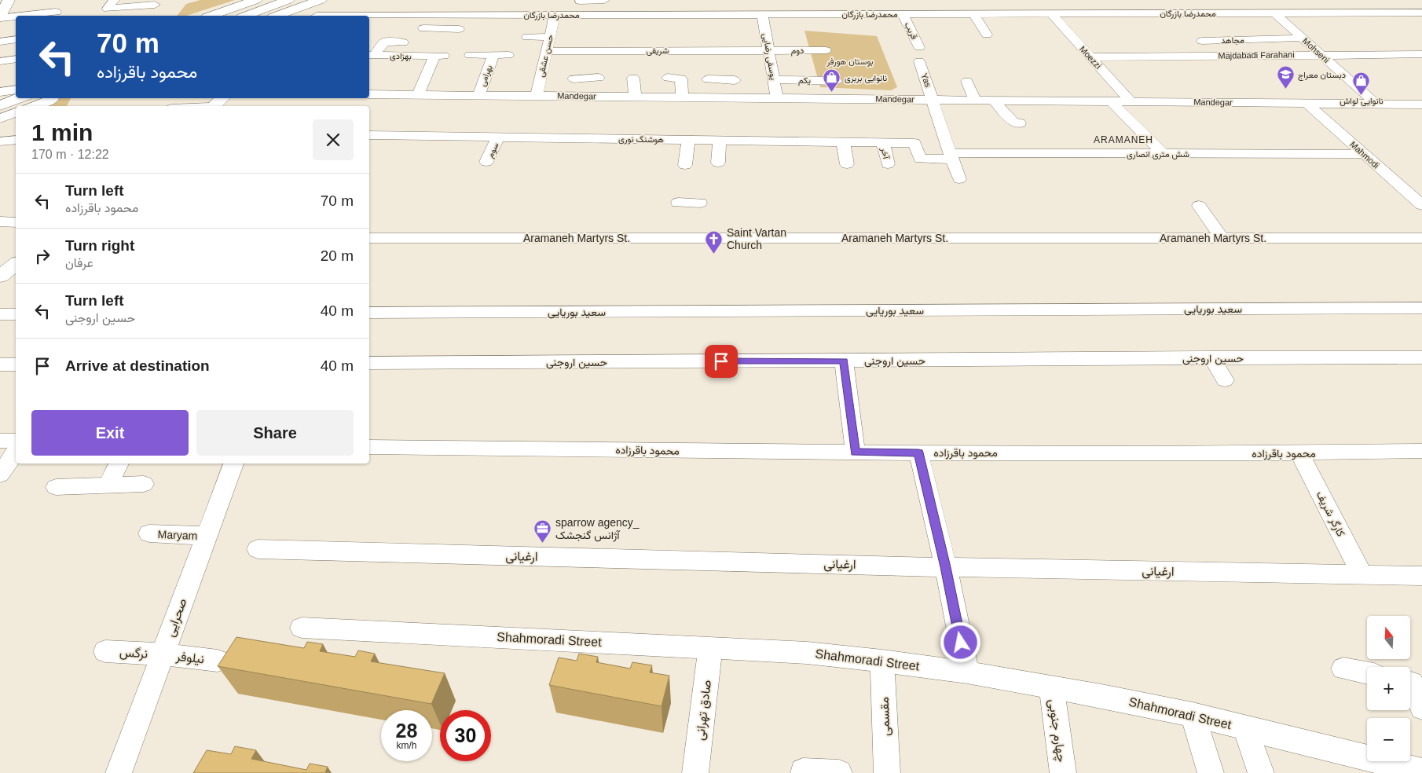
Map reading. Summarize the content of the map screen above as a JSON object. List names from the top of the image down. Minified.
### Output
{"streets":{"street":["محمدرضا بازرگان","قریب","مجاهد","شریفی","دوم","Mohseni","Majdabadi Farahani","بهزادی","حسن عشقی","یوسفی رضایی","Moezzi","بهرامی","یکم","Yas","Mandegar","هوشنگ نوری","سوم","آخر","شش متری انصاری","Mahmodi","Aramaneh Martyrs St.","سعید بوریایی","حسین اروجنی","محمود باقرزاده","کارگر شریف","Maryam","ارغیانی","صحرایی","Shahmoradi Street","نرگس","نیلوفر","صادق تهرانی","مقسمی","چهارم جنوبی"]},"crossings":[["محمدرضا بازرگان","قریب"],["محمدرضا بازرگان","مجاهد"],["محمدرضا بازرگان","Mohseni"],["محمدرضا بازرگان","حسن عشقی"],["محمدرضا بازرگان","یوسفی رضایی"],["محمدرضا بازرگان","Moezzi"],["شریفی","دوم"],["شریفی","حسن عشقی"],["شریفی","یوسفی رضایی"],["دوم","یوسفی رضایی"],["Mohseni","Majdabadi Farahani"],["Mohseni","Mandegar"],["Majdabadi Farahani","Moezzi"],["بهزادی","Mandegar"],["حسن عشقی","Mandegar"],["یوسفی رضایی","یکم"],["یوسفی رضایی","Mandegar"],["Moezzi","Mandegar"],["بهرامی","Mandegar"],["Yas","Mandegar"],["Yas","شش متری انصاری"],["Mandegar","Mahmodi"],["هوشنگ نوری","سوم"],["هوشنگ نوری","آخر"],["هوشنگ نوری","شش متری انصاری"],["شش متری انصاری","Mahmodi"],["محمود باقرزاده","کارگر شریف"],["کارگر شریف","ارغیانی"],["Maryam","صحرایی"],["صحرایی","نرگس"],["صحرایی","نیلوفر"],["Shahmoradi Street","صادق تهرانی"],["Shahmoradi Street","مقسمی"],["Shahmoradi Street","چهارم جنوبی"],["نرگس","نیلوفر"]],"districts":["ARAMANEH"],"parks":["بوستان هورفر"],"places":{"school or university":["دبستان معراج"],"shop":["نانوایی بربری","نانوایی لواش"],"church":["Saint Vartan Church"],"office":["sparrow agency_ آژانس گنجشک"]},"north":"top","page":{"turn":["70 m","محمود باقرزاده"],"heading":["1 min","170 m · 12:22"],"list":[{"name":"Turn left","note":"محمود باقرزاده","value":"70 m"},{"name":"Turn right","note":"عرفان","value":"20 m"},{"name":"Turn left","note":"حسین اروجنی","value":"40 m"},{"name":"Arrive at destination","value":"40 m"}],"buttons":["Exit","Share"],"map_buttons":["+","−"],"speed":"28 km/h","limit":"30"}}
